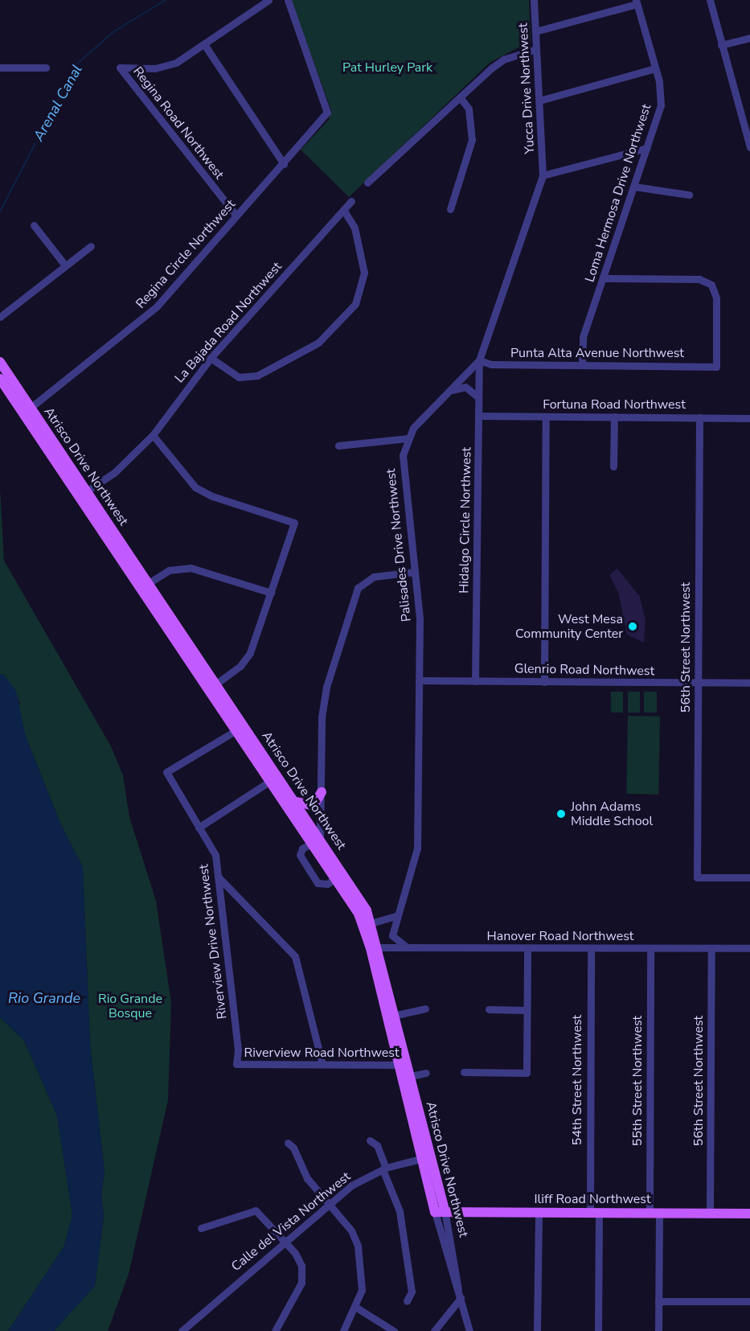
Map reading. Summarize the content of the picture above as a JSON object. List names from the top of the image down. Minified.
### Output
{"streets":{"main road":["Atrisco Drive Northwest","Iliff Road Northwest"],"street":["Yucca Drive Northwest","Regina Road Northwest","Loma Hermosa Drive Northwest","Regina Circle Northwest","La Bajada Road Northwest","Punta Alta Avenue Northwest","Fortuna Road Northwest","Hidalgo Circle Northwest","Palisades Drive Northwest","56th Street Northwest","Glenrio Road Northwest","Hanover Road Northwest","Riverview Drive Northwest","Riverview Road Northwest","54th Street Northwest","55th Street Northwest","Calle del Vista Northwest"]},"crossings":[["Regina Road Northwest","Regina Circle Northwest"],["Loma Hermosa Drive Northwest","Punta Alta Avenue Northwest"],["Regina Circle Northwest","Atrisco Drive Northwest"],["La Bajada Road Northwest","Atrisco Drive Northwest"],["Punta Alta Avenue Northwest","Hidalgo Circle Northwest"],["Fortuna Road Northwest","Hidalgo Circle Northwest"],["Fortuna Road Northwest","56th Street Northwest"],["Atrisco Drive Northwest","Hanover Road Northwest"],["Atrisco Drive Northwest","Riverview Drive Northwest"],["Atrisco Drive Northwest","Riverview Road Northwest"],["Atrisco Drive Northwest","Iliff Road Northwest"],["Atrisco Drive Northwest","Calle del Vista Northwest"],["Hidalgo Circle Northwest","Glenrio Road Northwest"],["Palisades Drive Northwest","Glenrio Road Northwest"],["Palisades Drive Northwest","Hanover Road Northwest"],["56th Street Northwest","Glenrio Road Northwest"],["56th Street Northwest","Hanover Road Northwest"],["56th Street Northwest","Iliff Road Northwest"],["Hanover Road Northwest","54th Street Northwest"],["Hanover Road Northwest","55th Street Northwest"],["Riverview Drive Northwest","Riverview Road Northwest"],["54th Street Northwest","Iliff Road Northwest"],["55th Street Northwest","Iliff Road Northwest"]],"water":["Arenal Canal","Rio Grande"],"parks":["Pat Hurley Park","Rio Grande Bosque"],"places":["West Mesa Community Center","John Adams Middle School"]}
